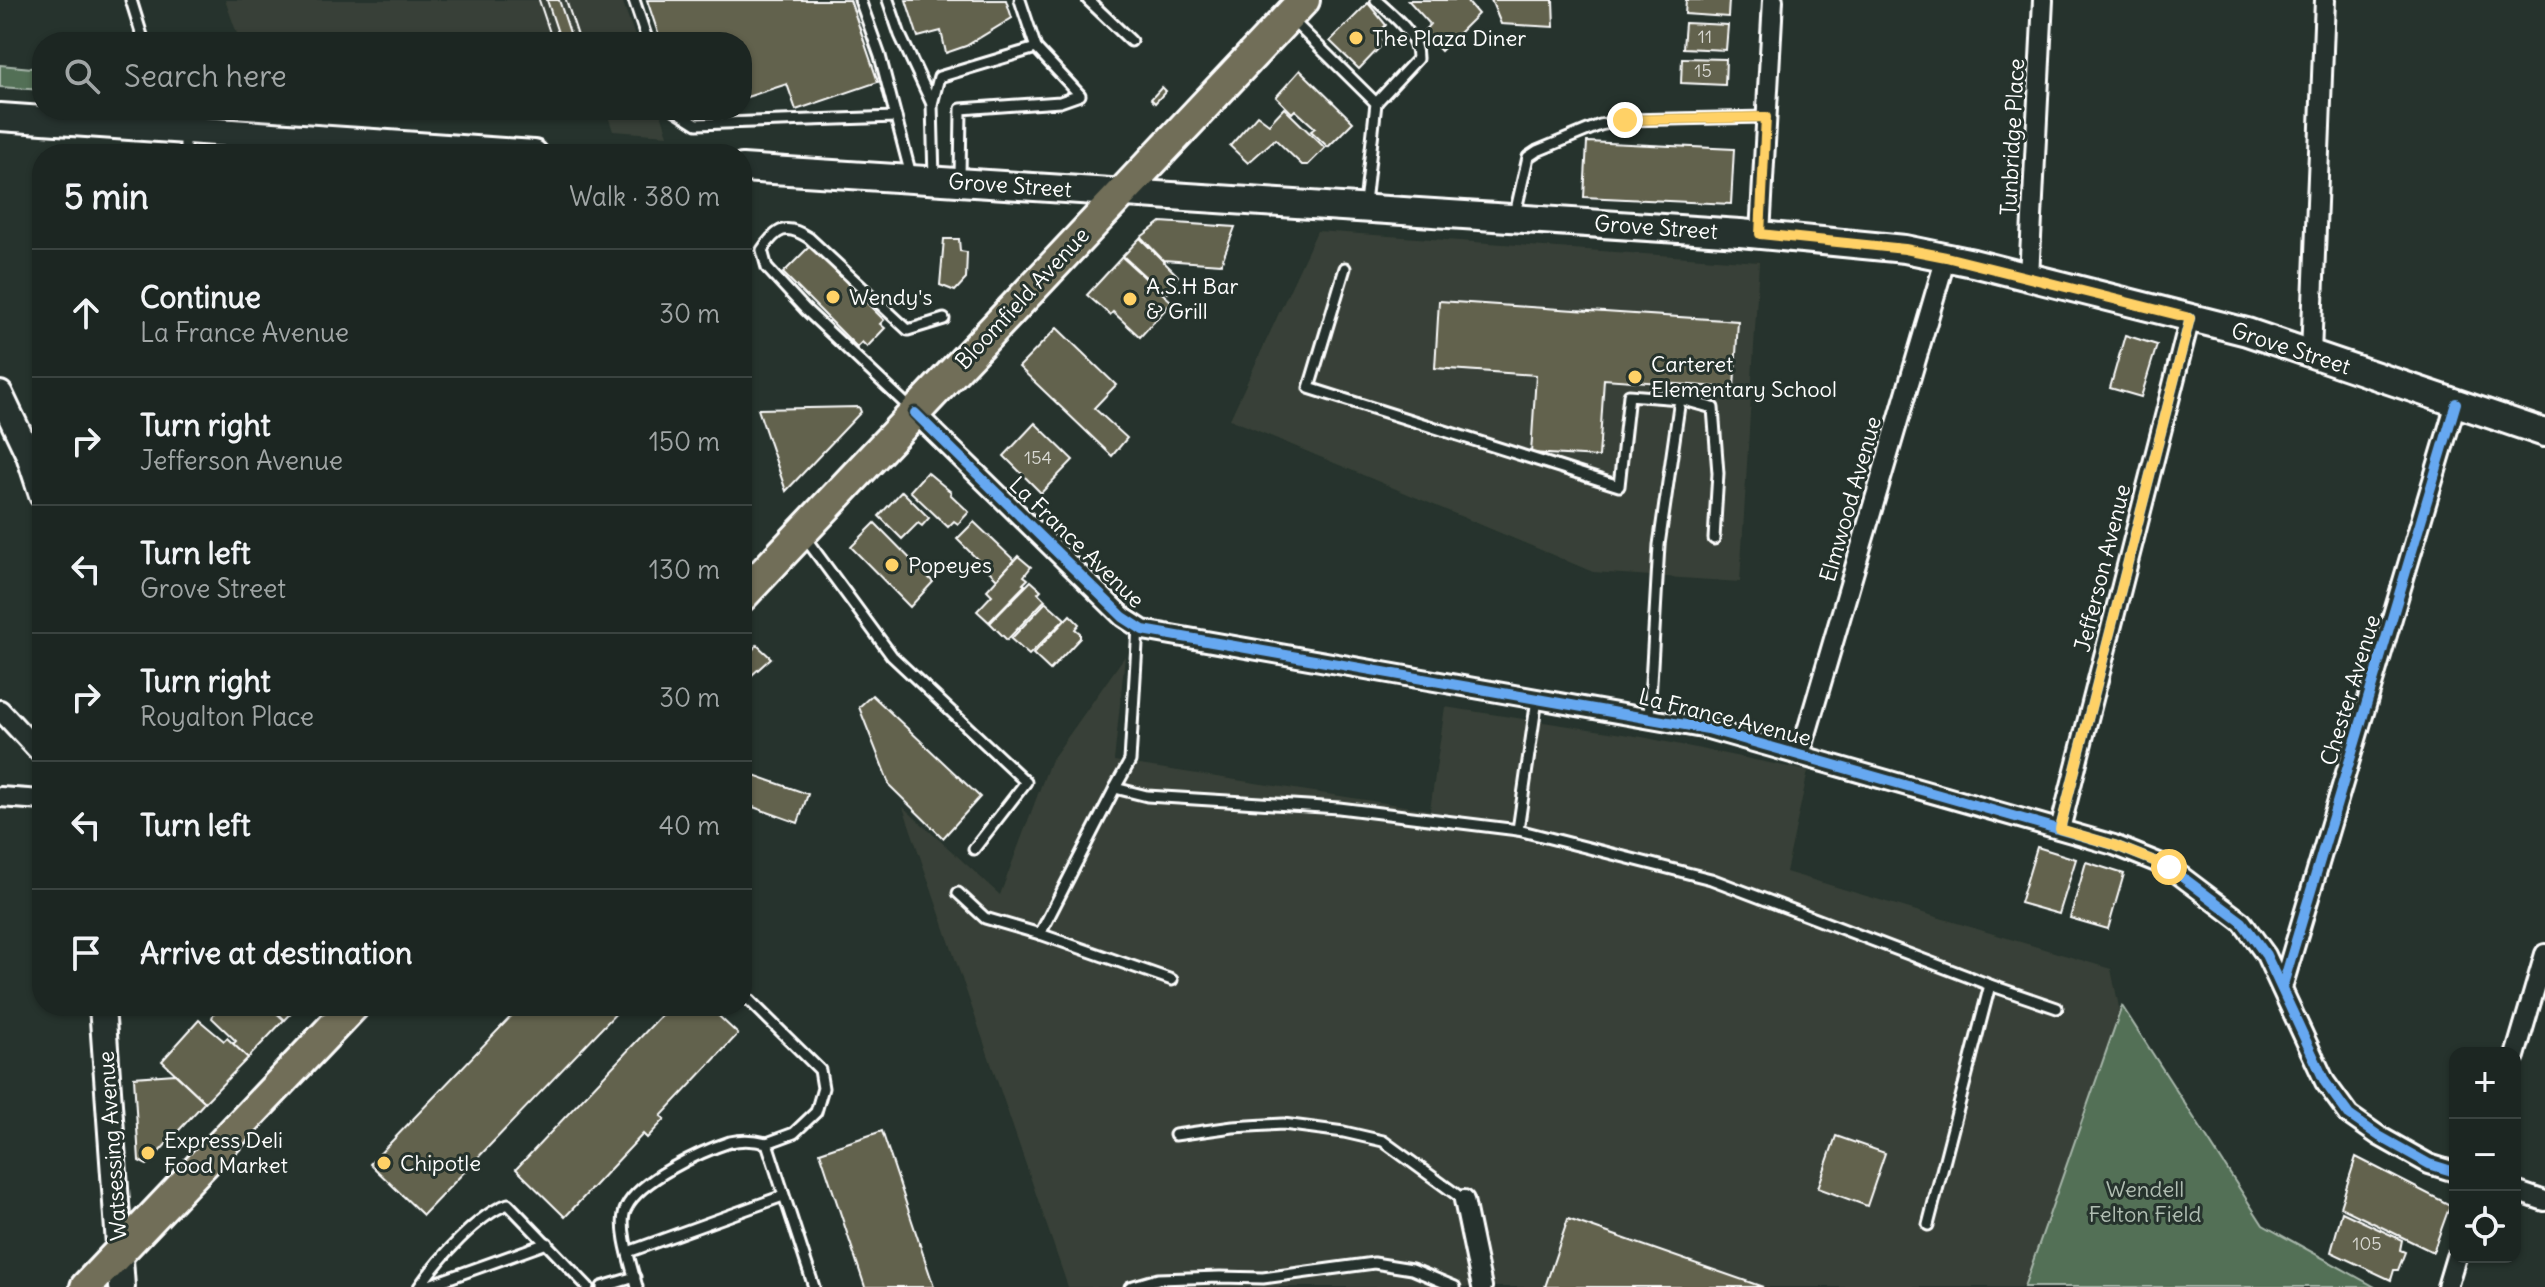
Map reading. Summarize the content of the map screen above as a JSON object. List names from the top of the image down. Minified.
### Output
{"streets":{"main road":["Grove Street","Bloomfield Avenue"],"street":["Tunbridge Place","Elmwood Avenue","La France Avenue","Jefferson Avenue","Chester Avenue","Watsessing Avenue"]},"crossings":[["Tunbridge Place","Grove Street"],["Grove Street","Bloomfield Avenue"],["Grove Street","Elmwood Avenue"],["Grove Street","Jefferson Avenue"],["Grove Street","Chester Avenue"],["Bloomfield Avenue","La France Avenue"],["Elmwood Avenue","La France Avenue"],["La France Avenue","Jefferson Avenue"],["La France Avenue","Chester Avenue"]],"parks":["Wendell Felton Field"],"places":["The Plaza Diner","Wendy's","A.S.H Bar & Grill","Carteret Elementary School","Popeyes","Express Deli Food Market","Chipotle"],"house_numbers":["11","15","154","105"],"page":{"search":"Search here","heading":["5 min","Walk · 380 m"],"list":[["Continue","La France Avenue","30 m"],["Turn right","Jefferson Avenue","150 m"],["Turn left","Grove Street","130 m"],["Turn right","Royalton Place","30 m"],["Turn left","40 m"],"Arrive at destination"],"map_buttons":["+","−"]}}
